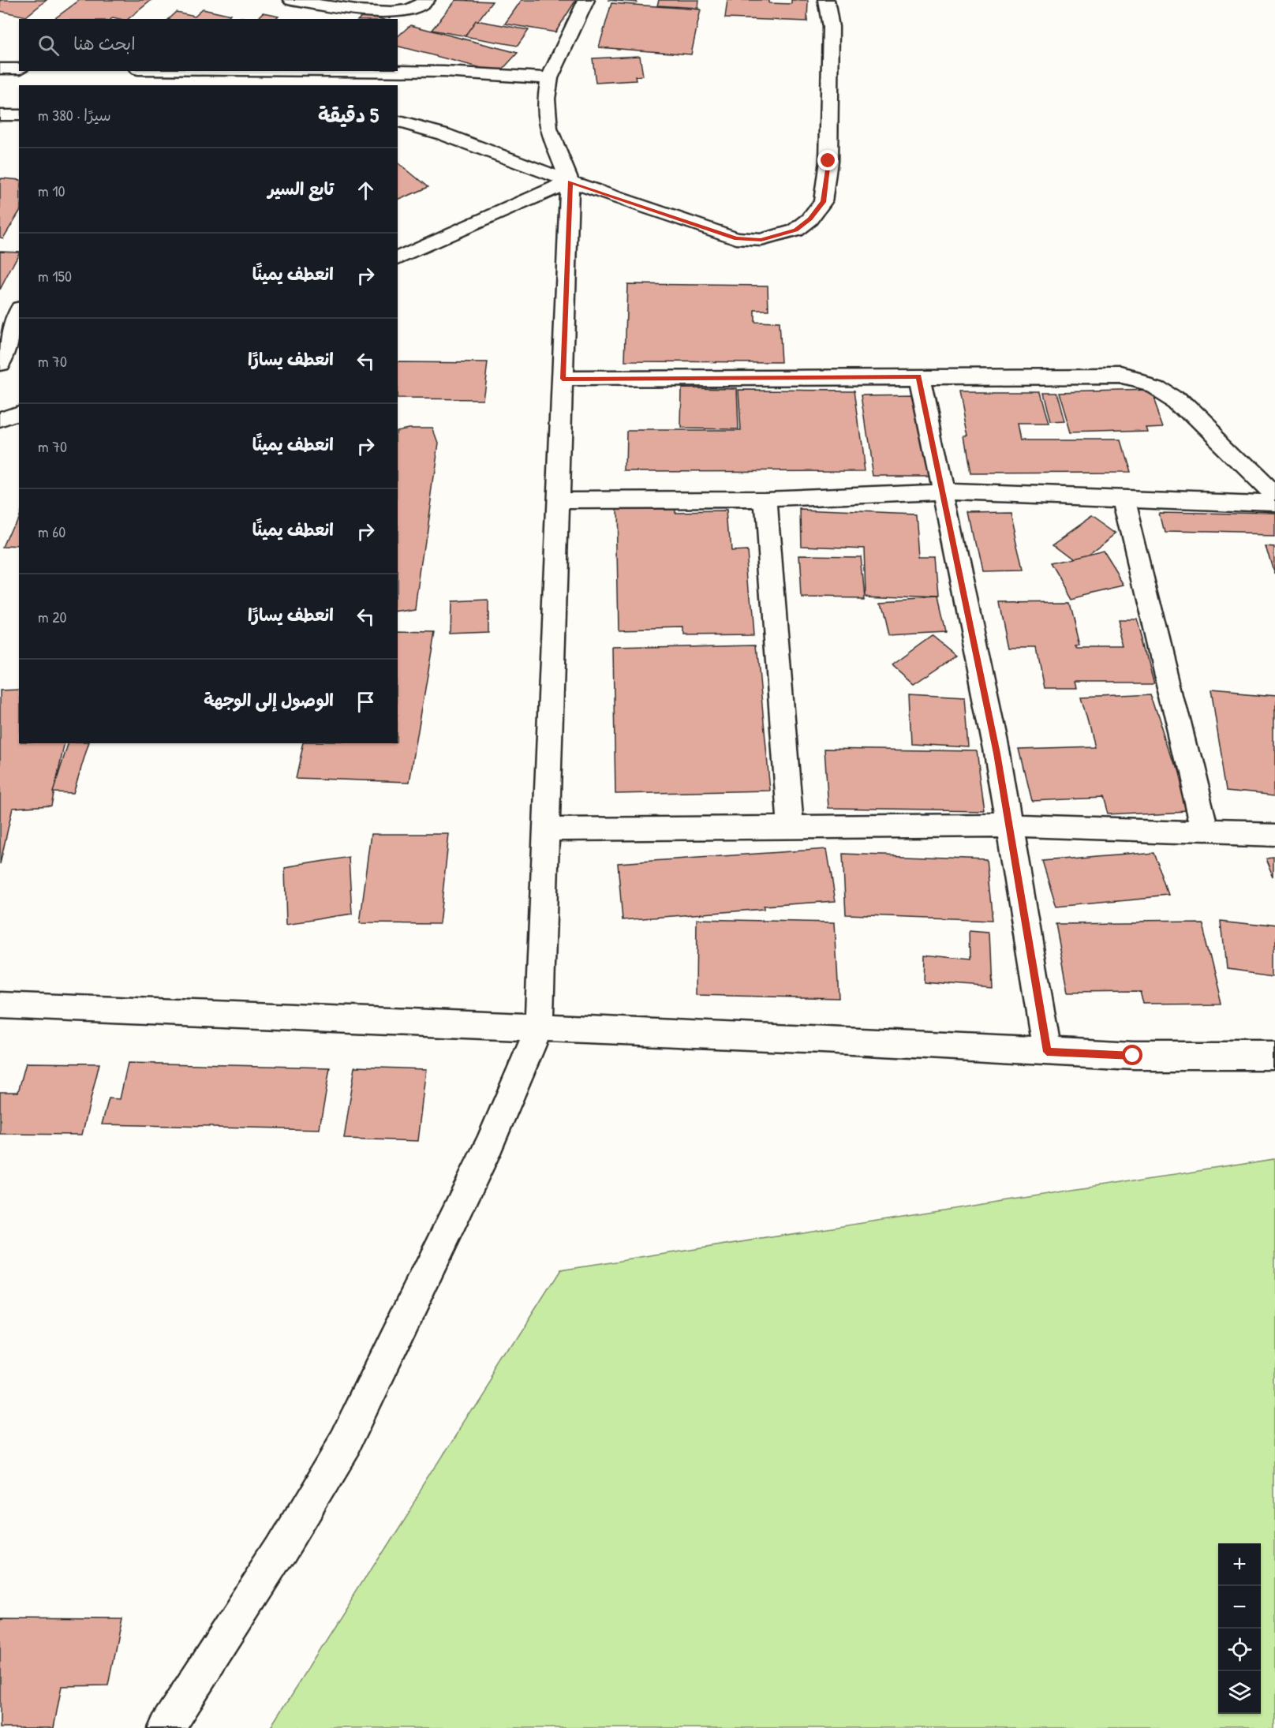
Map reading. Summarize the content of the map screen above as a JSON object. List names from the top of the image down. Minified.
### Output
{"page":{"search":"ابحث هنا","heading":["5 دقيقة","سيرًا · 380 m"],"list":[["تابع السير","10 m"],["انعطف يمينًا","150 m"],["انعطف يسارًا","70 m"],["انعطف يمينًا","70 m"],["انعطف يمينًا","60 m"],["انعطف يسارًا","20 m"],"الوصول إلى الوجهة"],"map_buttons":["+","−"]}}
